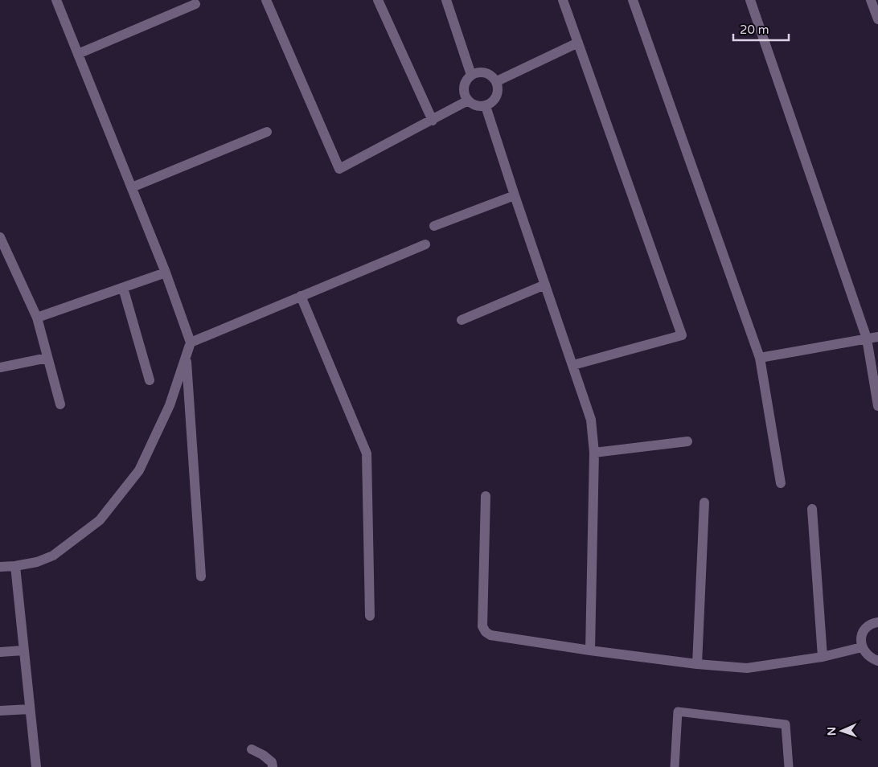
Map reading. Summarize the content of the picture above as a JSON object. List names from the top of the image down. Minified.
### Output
{"scale_bar":"20 m","north":"left"}
